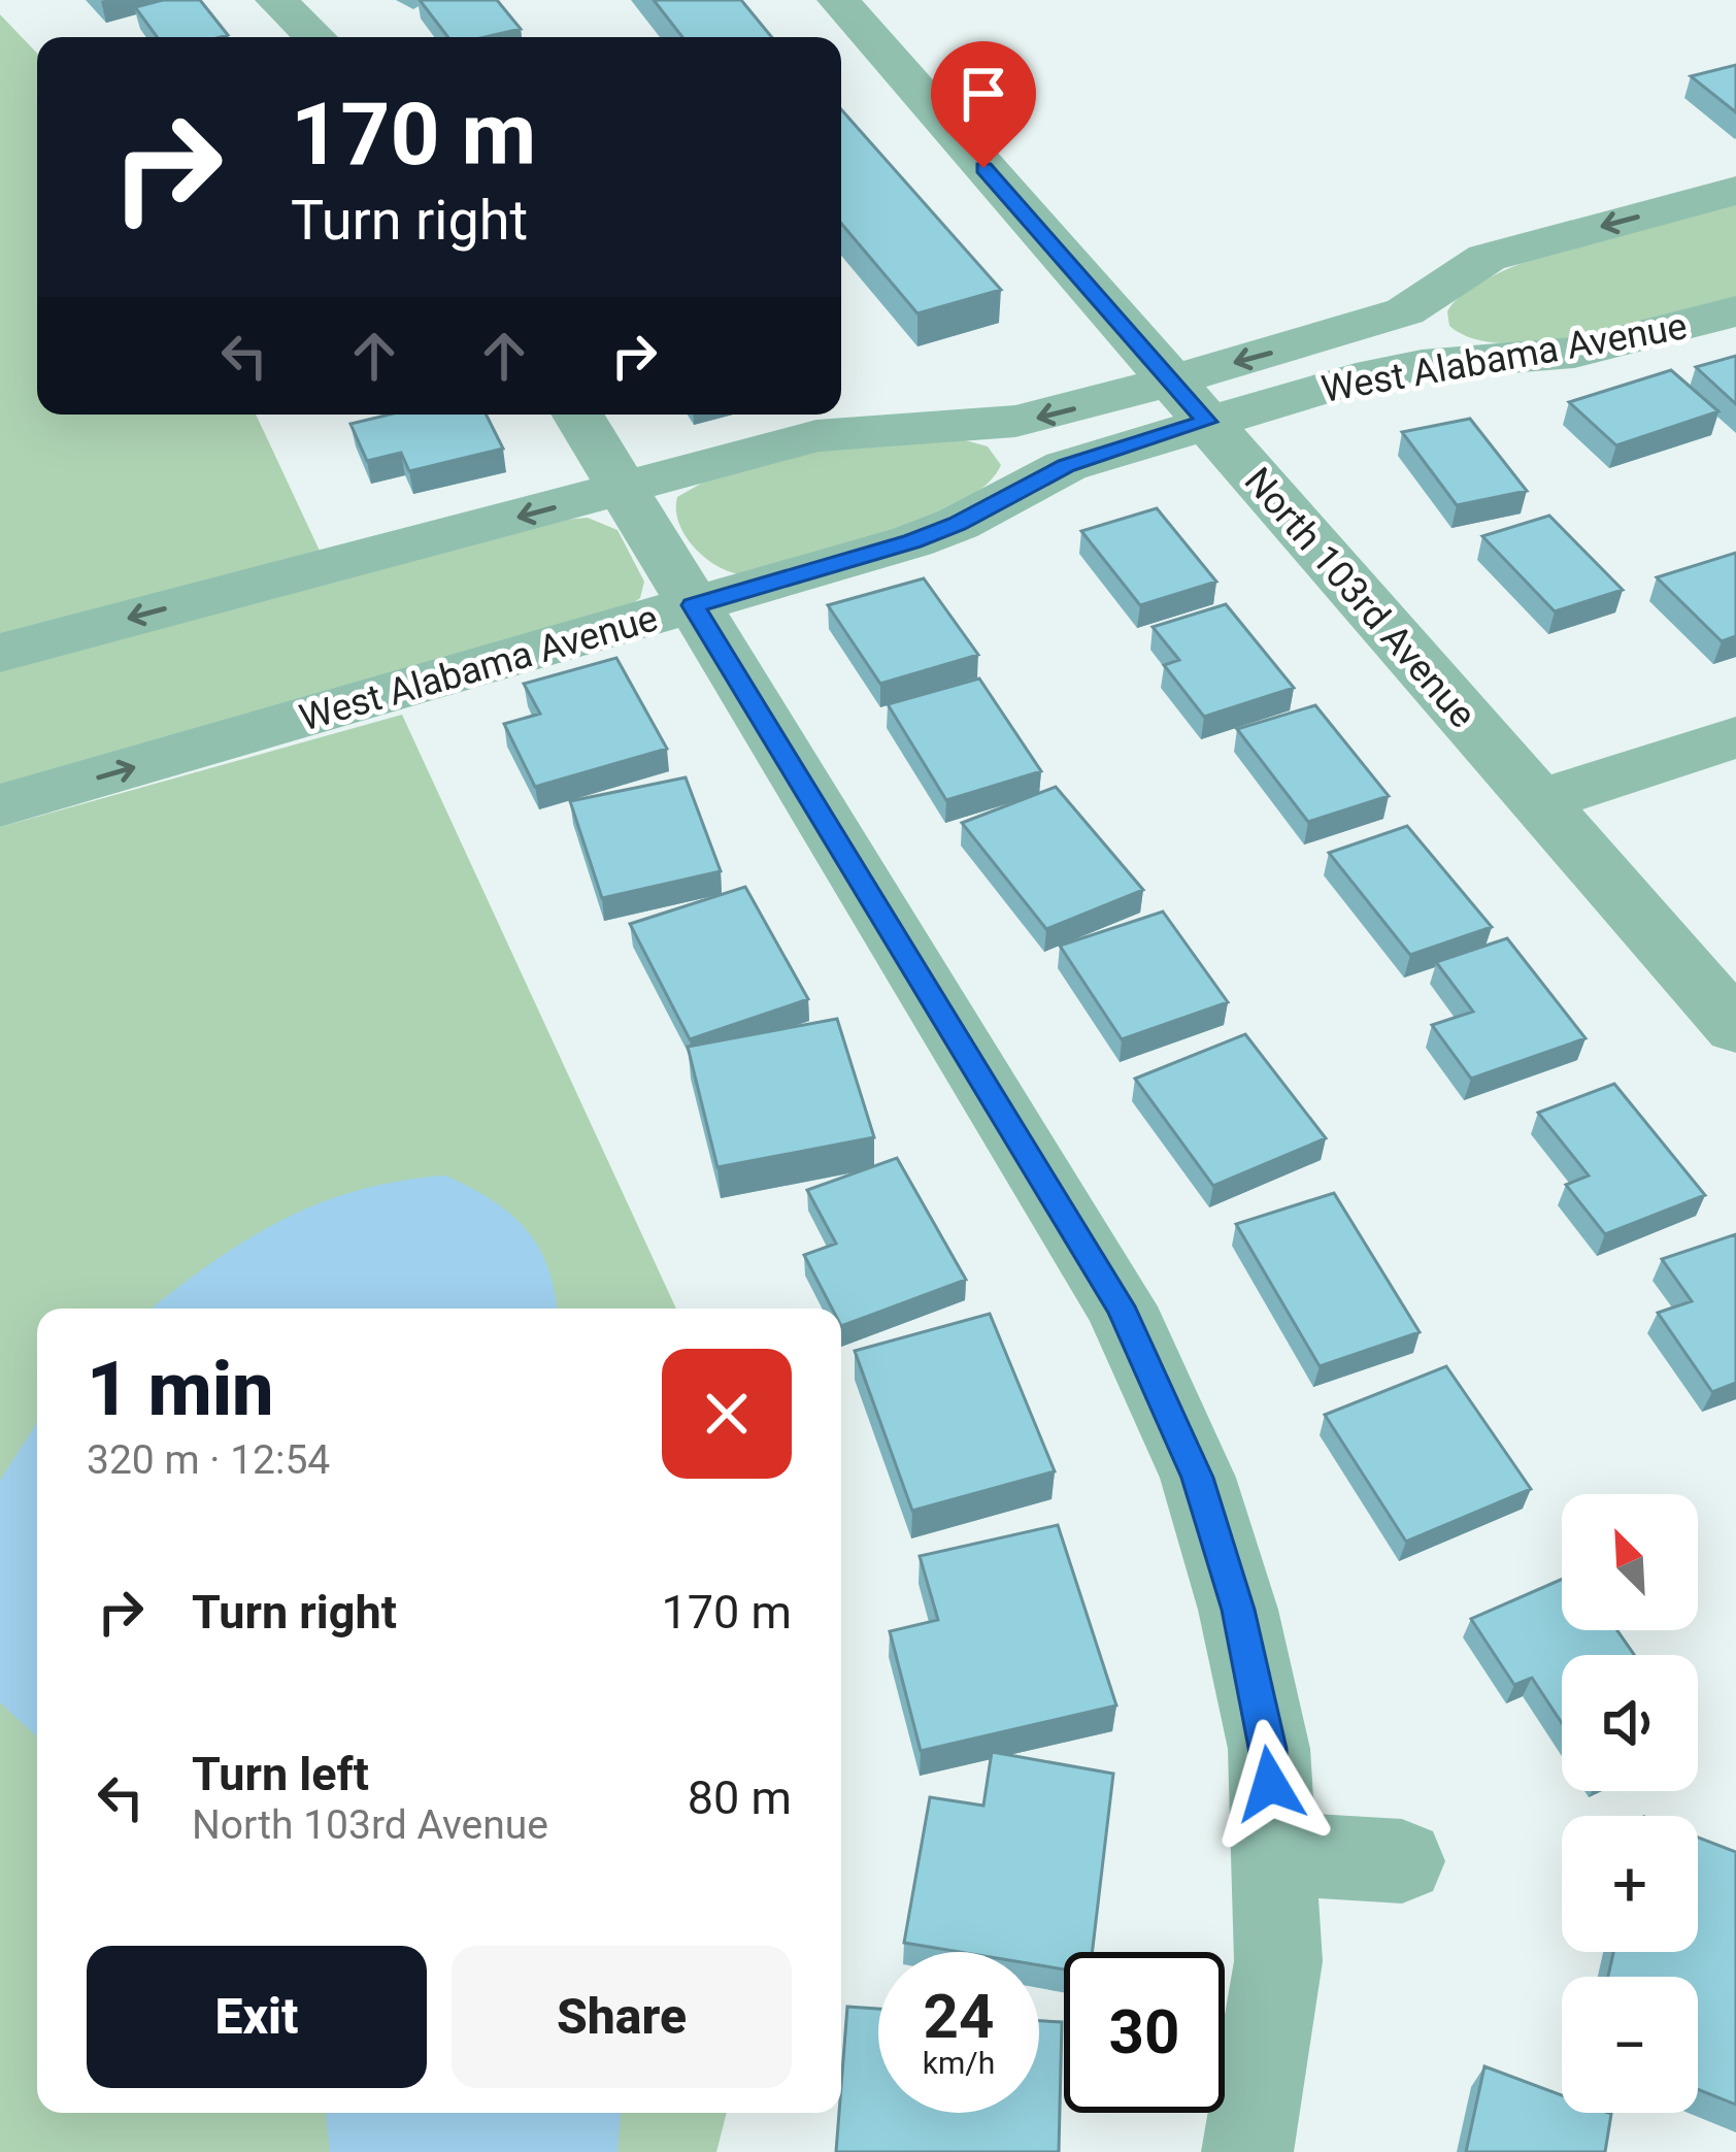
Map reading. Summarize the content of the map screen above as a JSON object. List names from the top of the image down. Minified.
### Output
{"streets":{"street":["West Alabama Avenue","North 103rd Avenue"]},"crossings":[["West Alabama Avenue","North 103rd Avenue"]],"north":"top left","page":{"turn":["170 m","Turn right"],"heading":["1 min","320 m · 12:54"],"map_buttons":["+","−"],"list":[{"name":"Turn right","value":"170 m"},{"name":"Turn left","note":"North 103rd Avenue","value":"80 m"}],"buttons":["Exit","Share"],"speed":"24 km/h","limit":"30"}}
